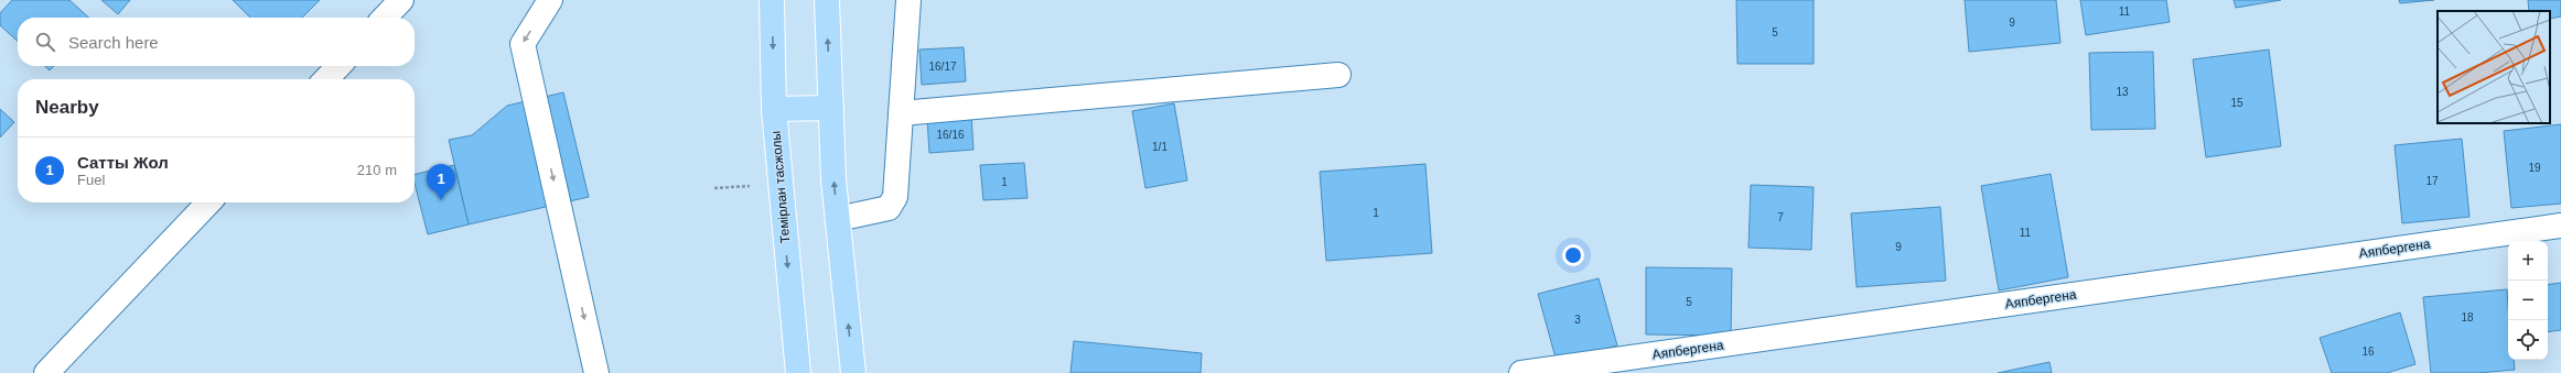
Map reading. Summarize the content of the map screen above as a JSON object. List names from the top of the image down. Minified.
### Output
{"streets":{"main road":["Темірлан тасжолы"],"street":["Аяпбергена"]},"house_numbers":["11","9","5","16/17","13","15","16/16","1/1","19","17","1","1","7","11","9","5","18","3","16"],"page":{"search":"Search here","heading":"Nearby","list":[{"mark":"1","name":"Сатты Жол","note":"Fuel","value":"210 m"}],"pins":"1","map_buttons":["+","−"]}}
